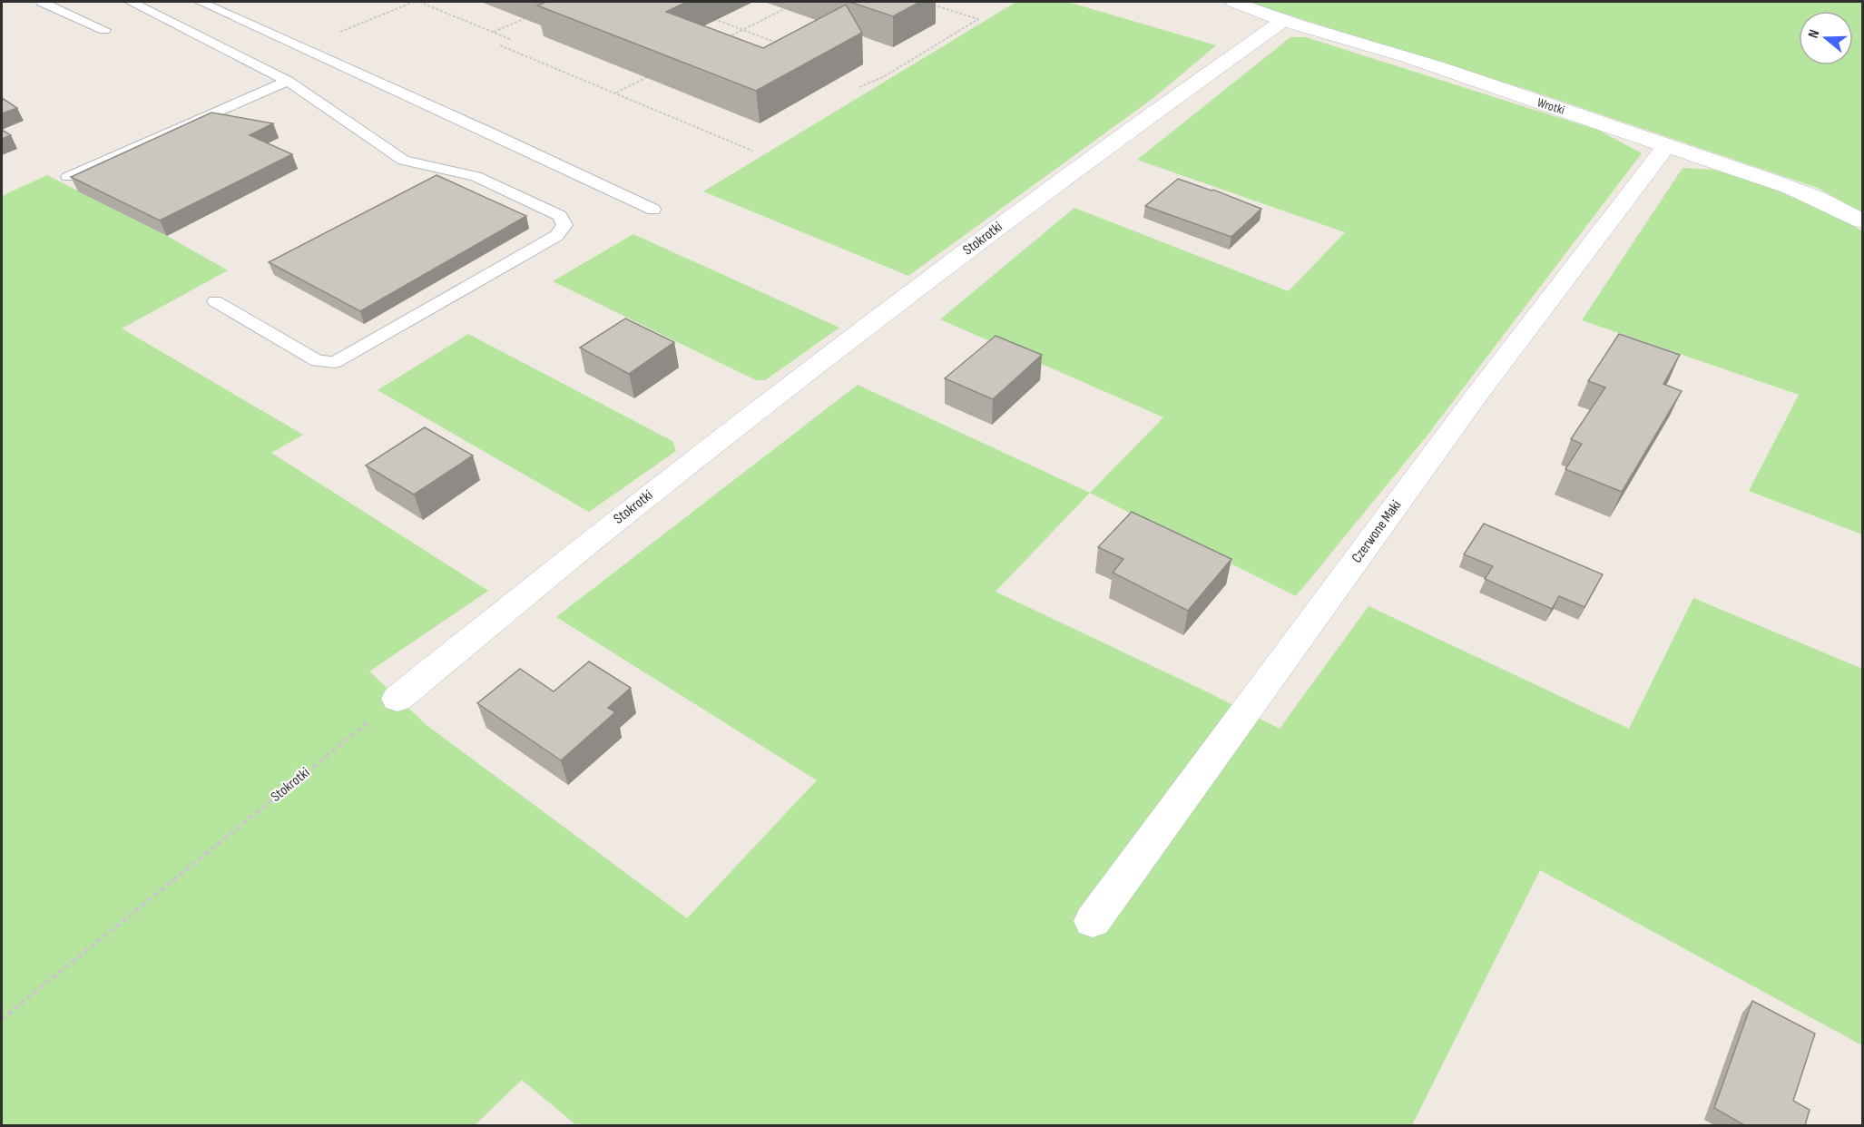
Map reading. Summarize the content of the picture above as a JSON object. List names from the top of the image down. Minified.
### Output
{"streets":{"street":["Wrotki","Stokrotki","Czerwone Maki"]},"crossings":[["Wrotki","Stokrotki"],["Wrotki","Czerwone Maki"]],"north":"left"}
